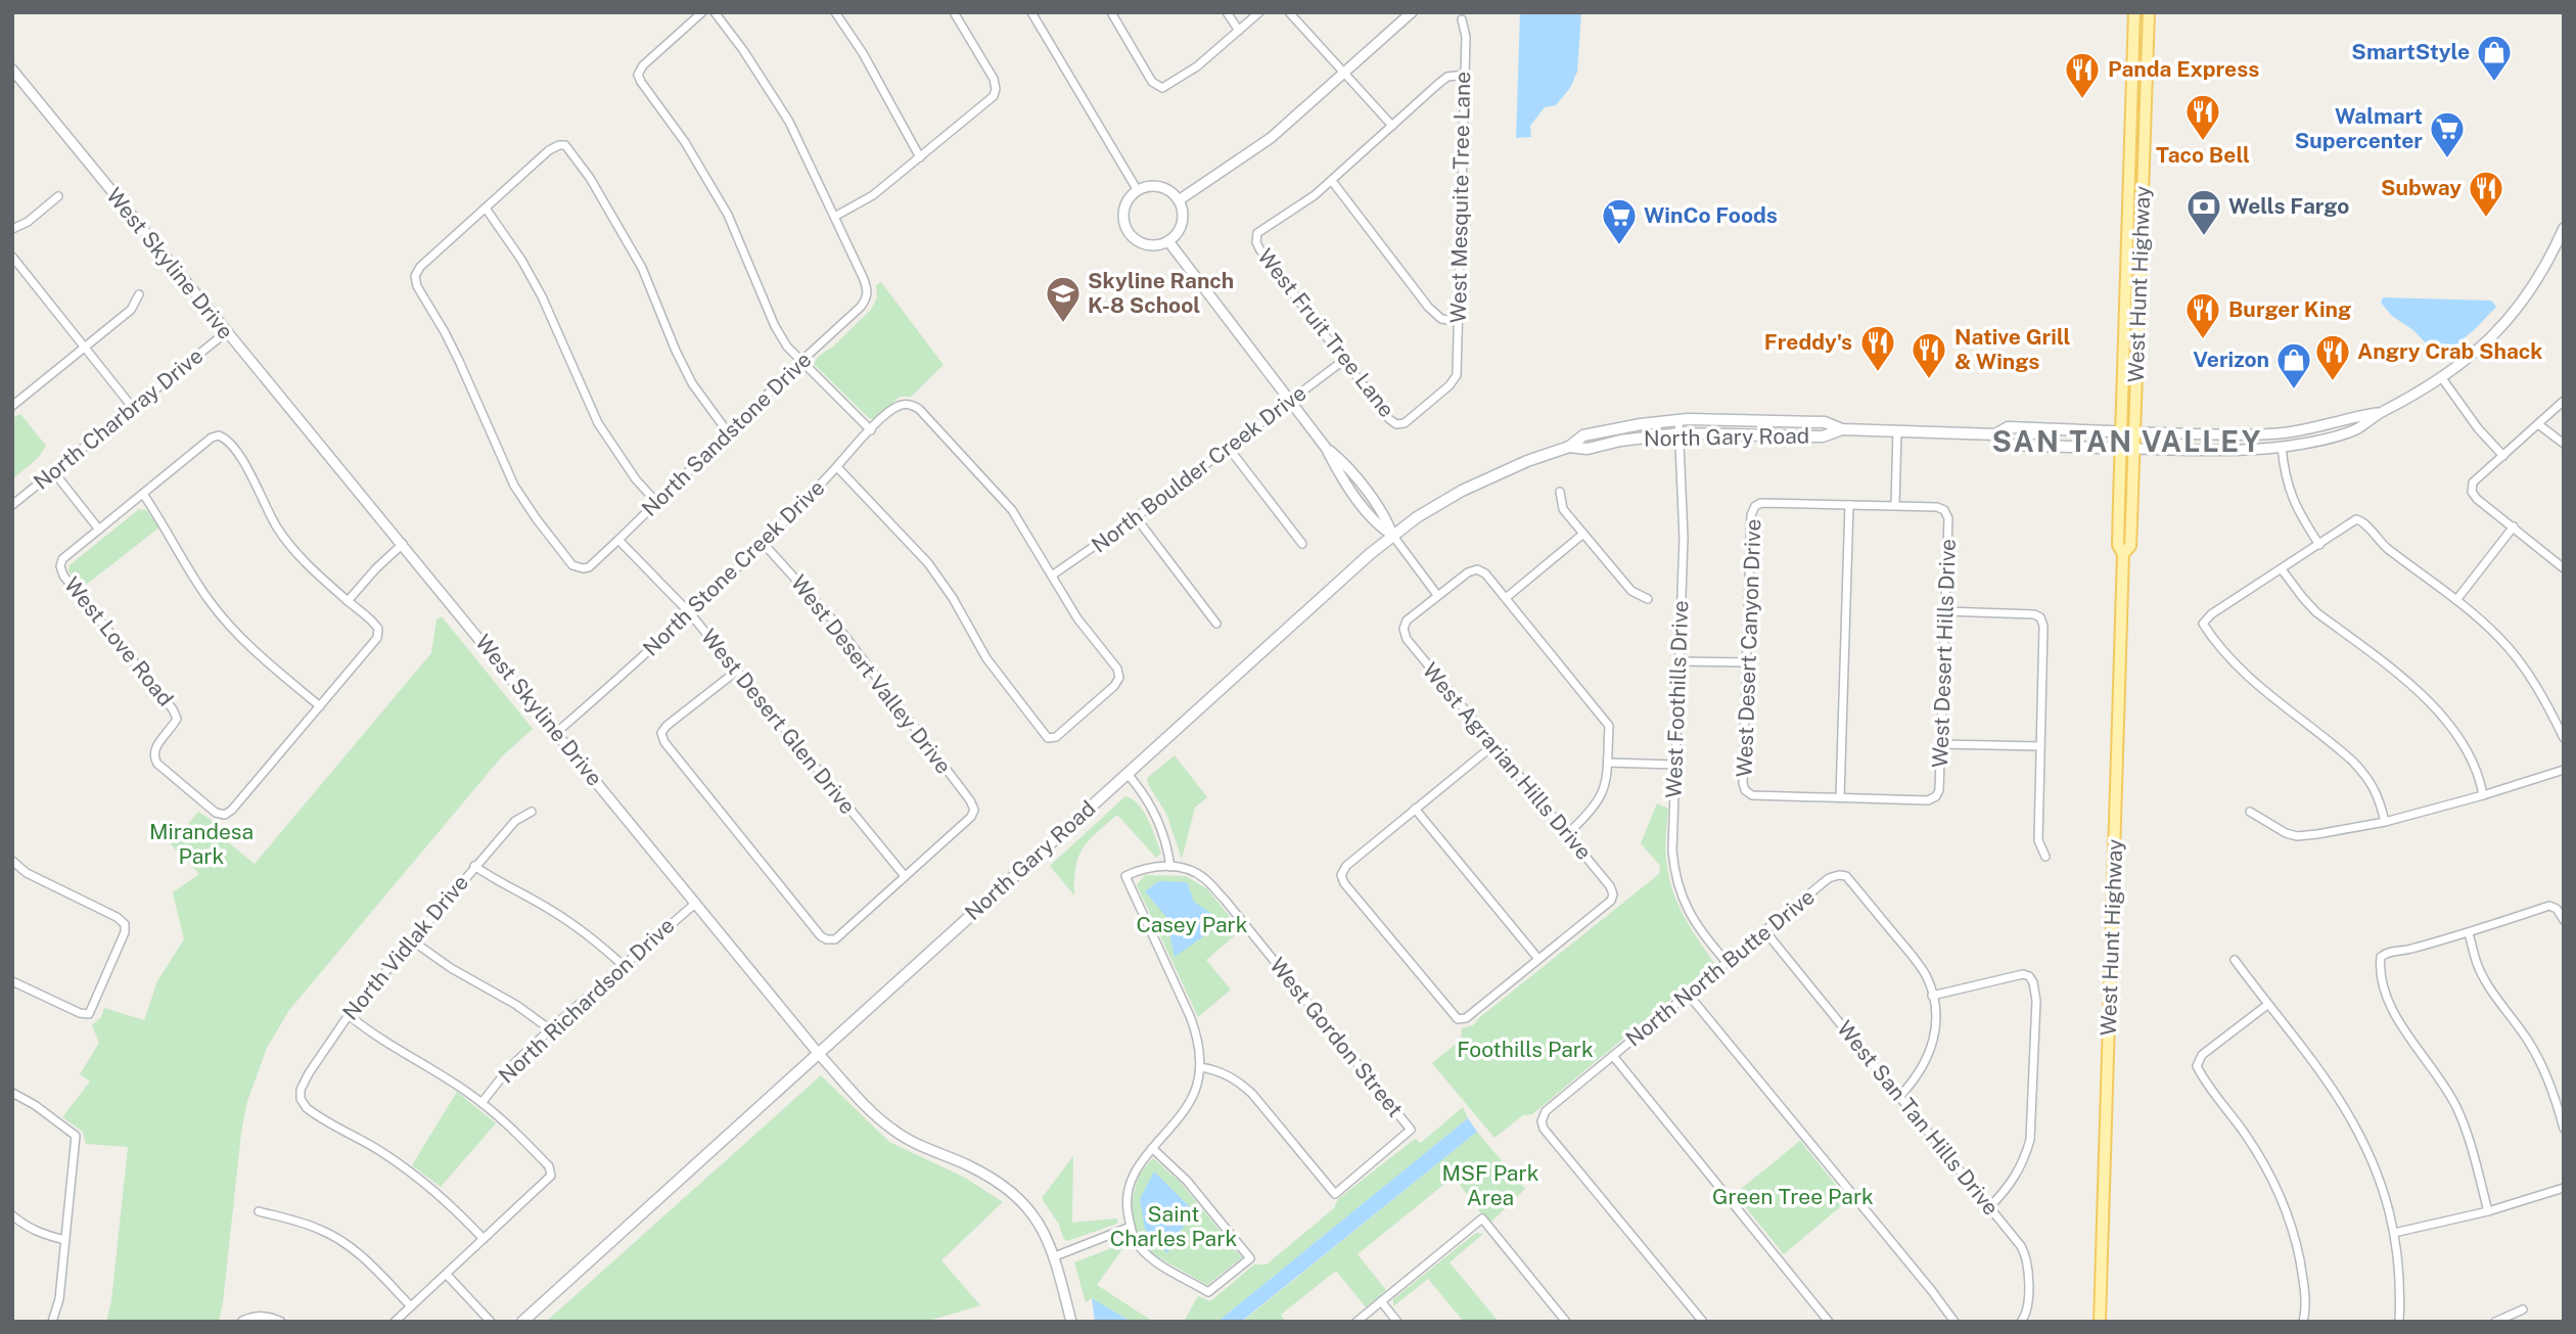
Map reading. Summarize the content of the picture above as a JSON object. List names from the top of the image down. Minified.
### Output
{"streets":{"main road":["West Hunt Highway","North Gary Road"],"street":["West Mesquite Tree Lane","West Skyline Drive","West Fruit Tree Lane","North Charbray Drive","North Sandstone Drive","North Boulder Creek Drive","North Stone Creek Drive","West Love Road","West Desert Canyon Drive","West Desert Hills Drive","West Desert Valley Drive","West Foothills Drive","West Desert Glen Drive","West Agrarian Hills Drive","North Vidlak Drive","North North Butte Drive","North Richardson Drive","West Gordon Street","West San Tan Hills Drive"]},"crossings":[["West Mesquite Tree Lane","West Fruit Tree Lane"],["West Skyline Drive","North Charbray Drive"],["West Skyline Drive","North Gary Road"],["West Skyline Drive","North Stone Creek Drive"],["West Skyline Drive","North Richardson Drive"],["West Hunt Highway","North Gary Road"],["West Fruit Tree Lane","North Boulder Creek Drive"],["North Sandstone Drive","West Desert Glen Drive"],["North Gary Road","West Foothills Drive"],["North Boulder Creek Drive","North Stone Creek Drive"],["North Stone Creek Drive","West Desert Valley Drive"],["North Stone Creek Drive","West Desert Glen Drive"],["West Desert Canyon Drive","West Desert Hills Drive"],["West Desert Valley Drive","West Desert Glen Drive"],["West Foothills Drive","North North Butte Drive"],["North North Butte Drive","West San Tan Hills Drive"]],"districts":["SAN TAN VALLEY"],"parks":["Mirandesa Park","Casey Park","Foothills Park","MSF Park Area","Green Tree Park","Saint Charles Park"],"places":{"shop":["SmartStyle","Verizon"],"restaurant":["Panda Express","Taco Bell","Subway","Burger King","Freddy's","Native Grill & Wings","Angry Crab Shack"],"supermarket":["Walmart Supercenter","WinCo Foods"],"bank":["Wells Fargo"],"school or university":["Skyline Ranch K-8 School"]}}
